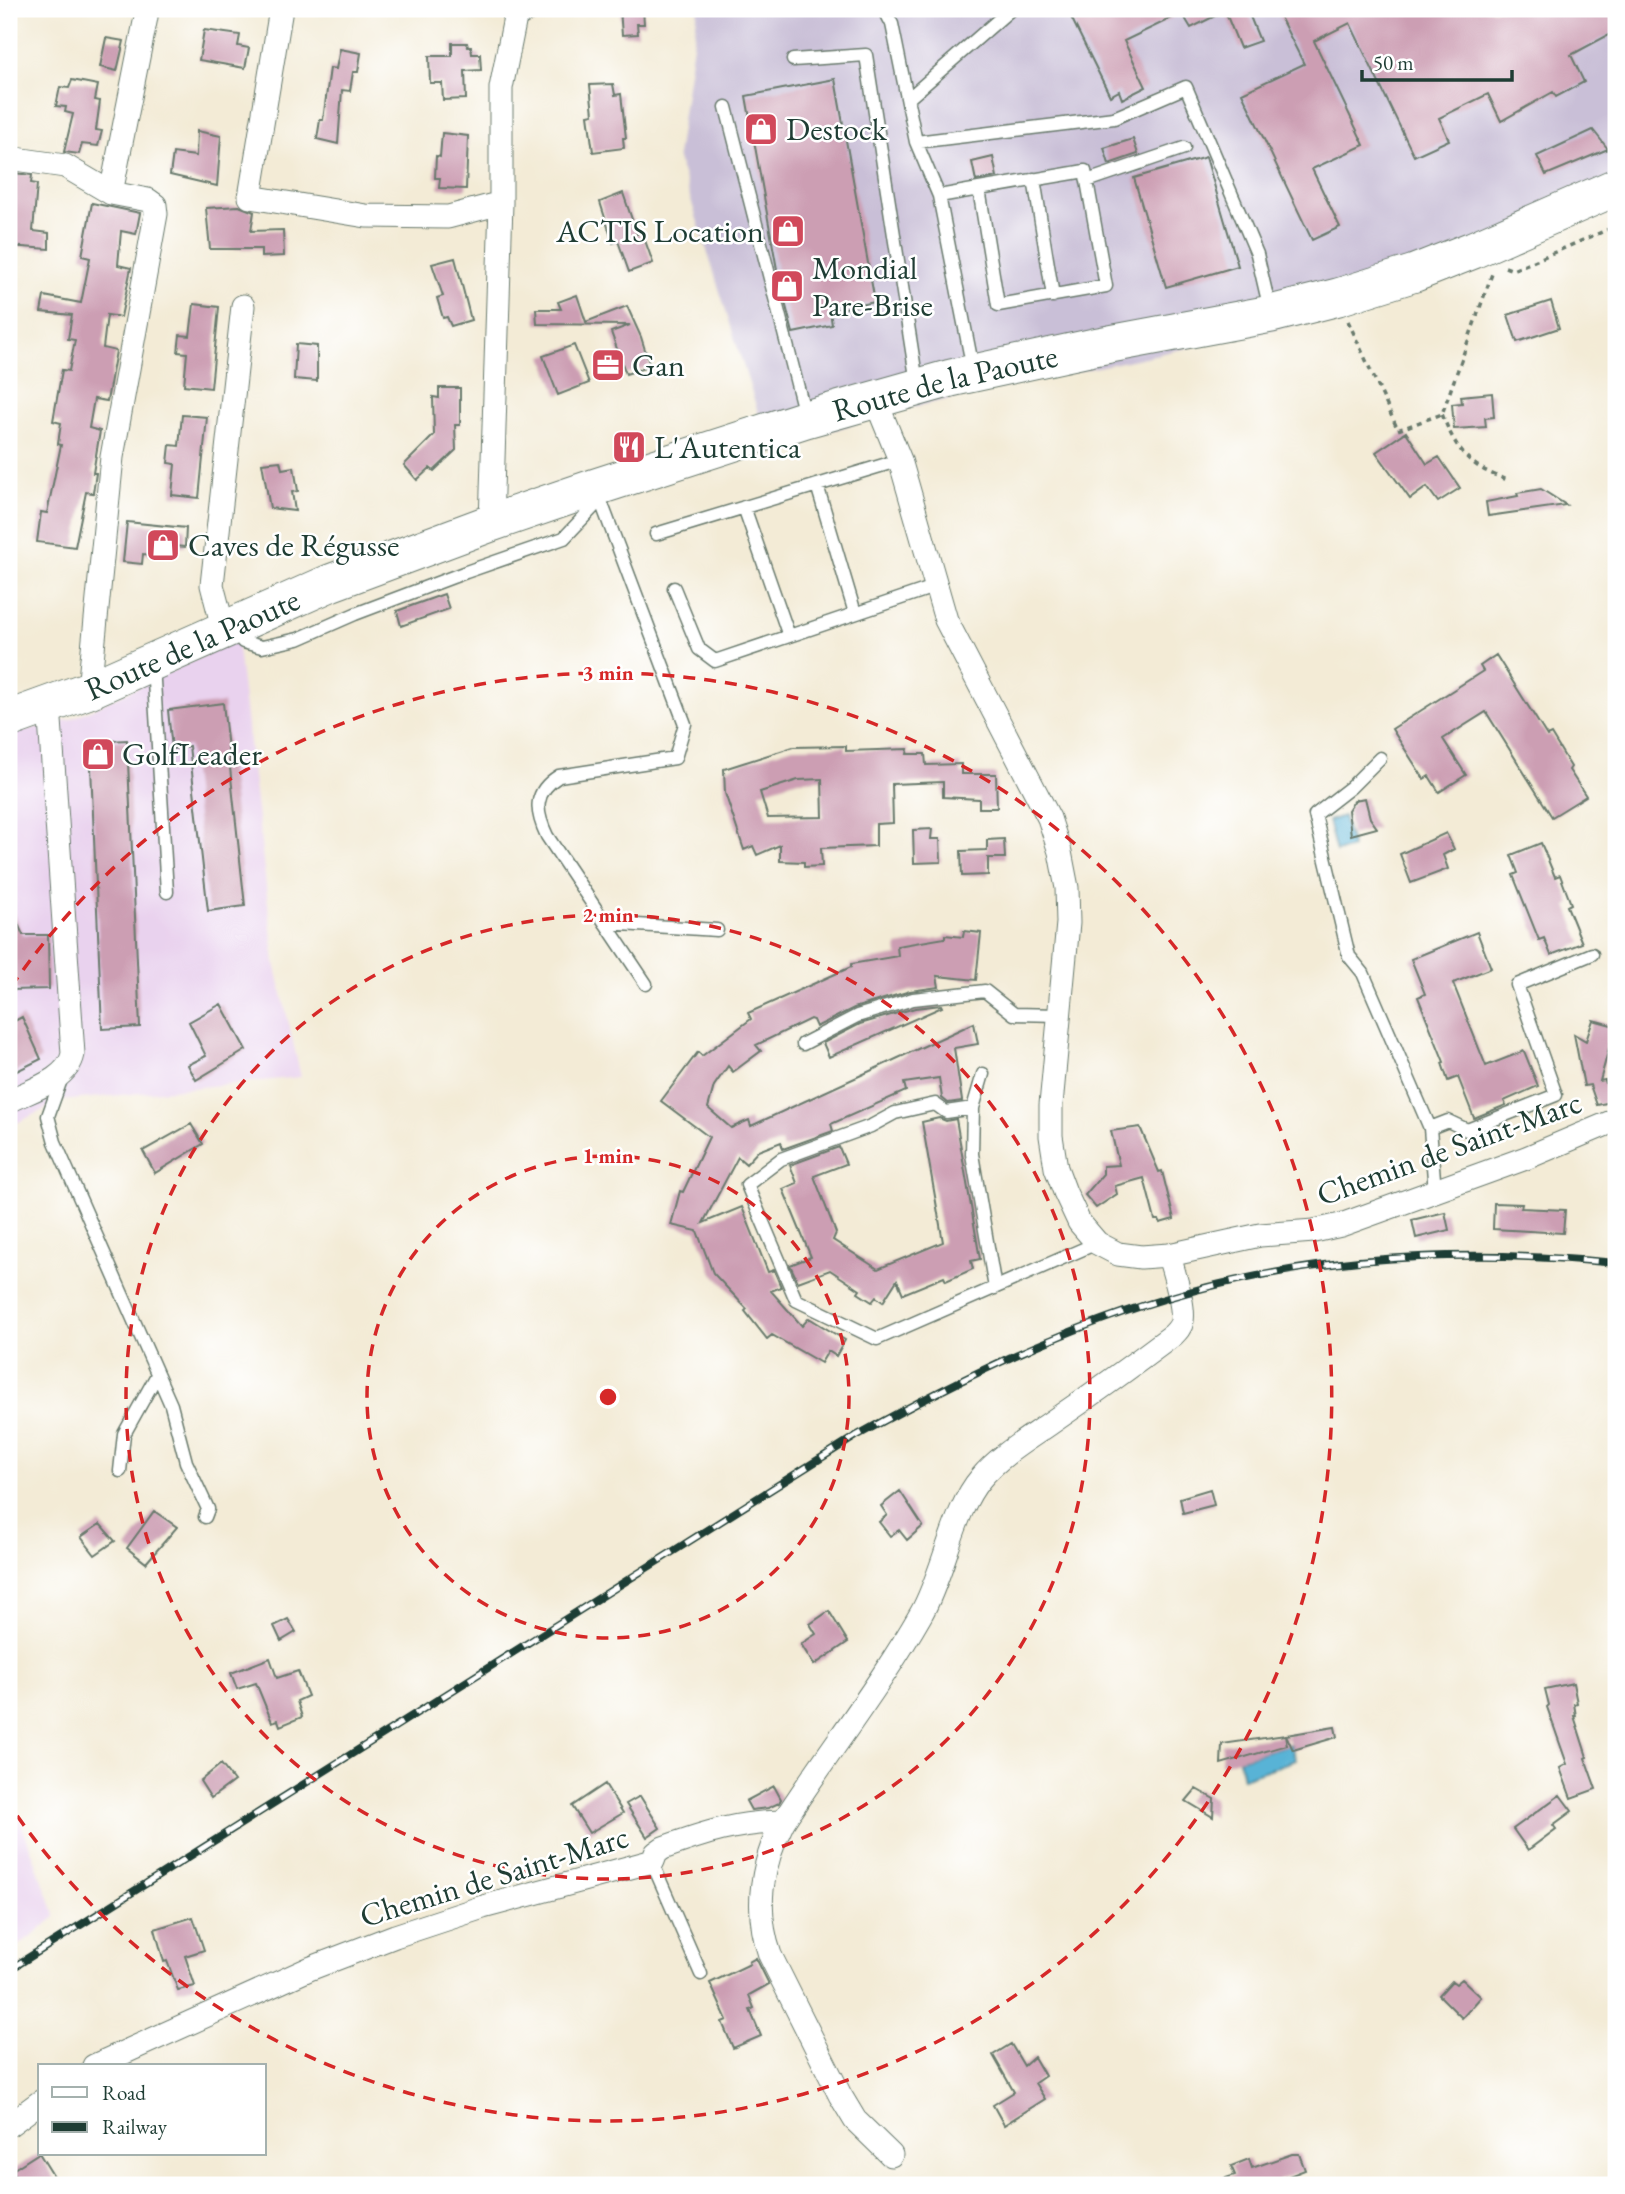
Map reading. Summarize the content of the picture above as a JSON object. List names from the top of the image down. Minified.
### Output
{"streets":{"main road":["Route de la Paoute"],"street":["Chemin de Saint-Marc"]},"places":{"shop":["Destock","ACTIS Location","Mondial Pare-Brise","Caves de Régusse","GolfLeader"],"office":["Gan"],"restaurant":["L'Autentica"]},"legend":["Road","Railway"],"scale_bar":"50 m","rings":["3 min","2 min","1 min"]}
